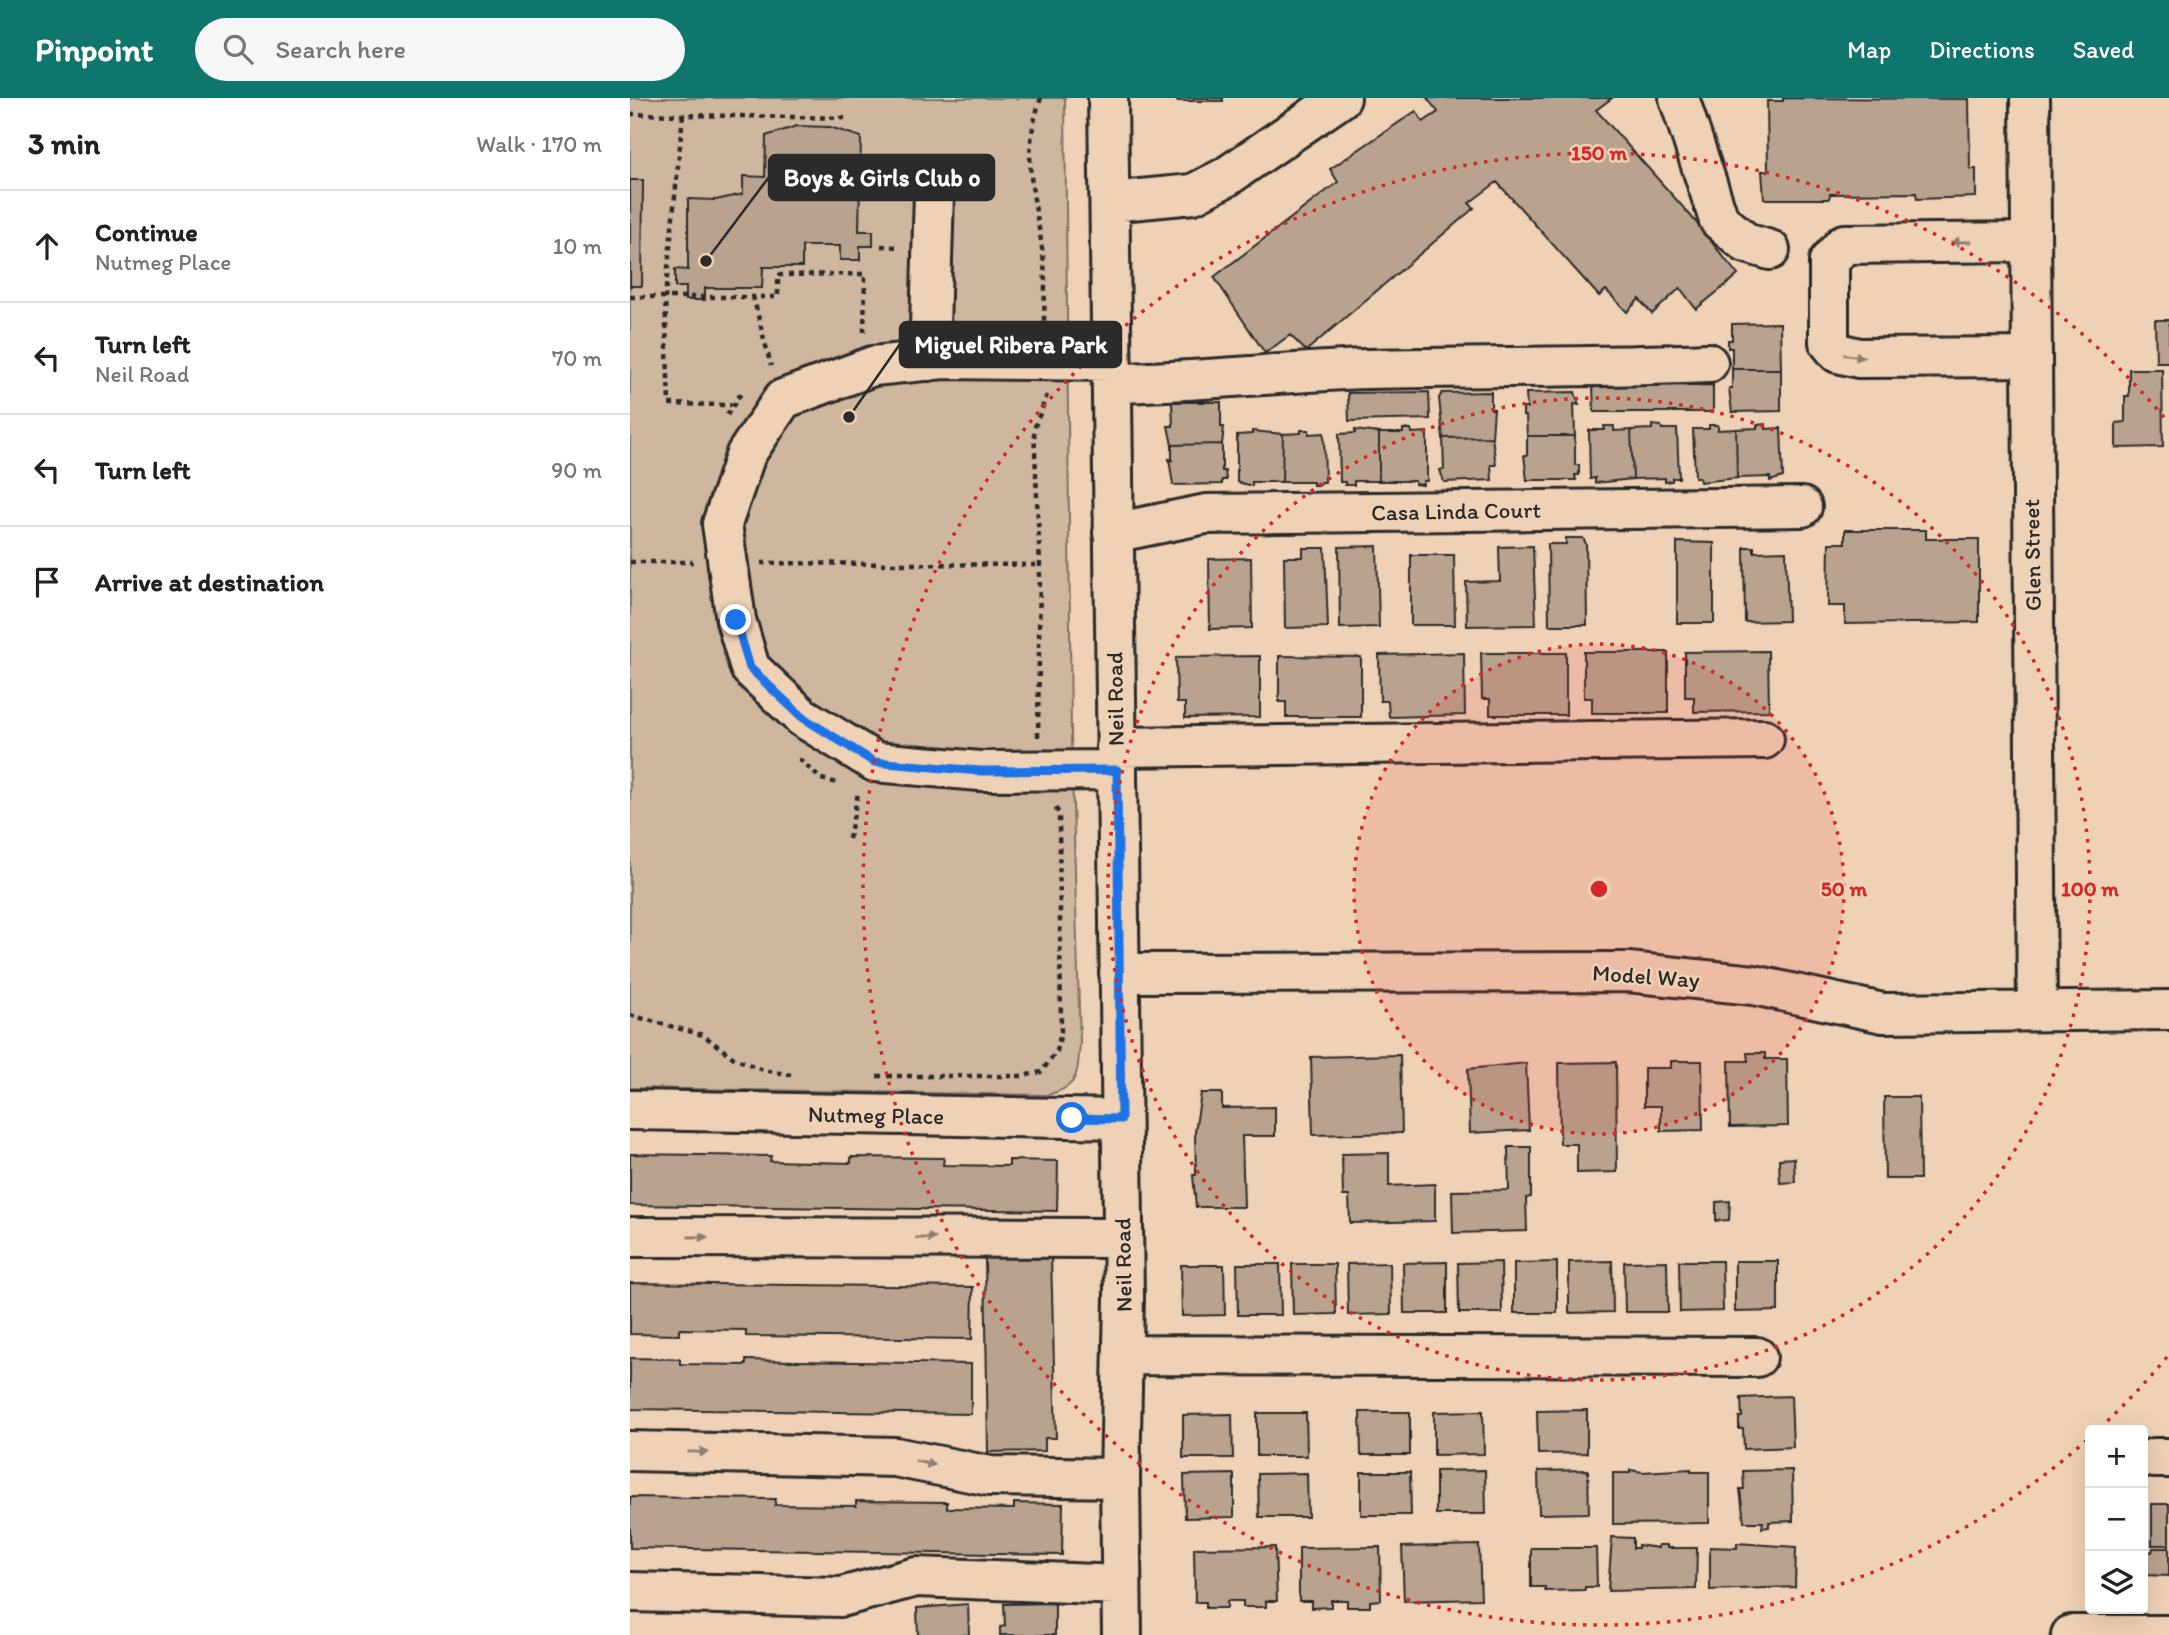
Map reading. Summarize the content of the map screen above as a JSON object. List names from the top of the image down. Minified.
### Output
{"streets":{"street":["Casa Linda Court","Glen Street","Neil Road","Model Way","Nutmeg Place"]},"crossings":[["Casa Linda Court","Neil Road"],["Glen Street","Model Way"],["Neil Road","Model Way"],["Neil Road","Nutmeg Place"]],"places":["Boys & Girls Club o","Miguel Ribera Park"],"page":{"header":"Pinpoint","search":"Search here","nav":["Map","Directions","Saved"],"heading":["3 min","Walk · 170 m"],"list":[["Continue","Nutmeg Place","10 m"],["Turn left","Neil Road","70 m"],["Turn left","90 m"],"Arrive at destination"],"map_buttons":["+","−"]},"rings":["150 m","50 m","100 m"]}
